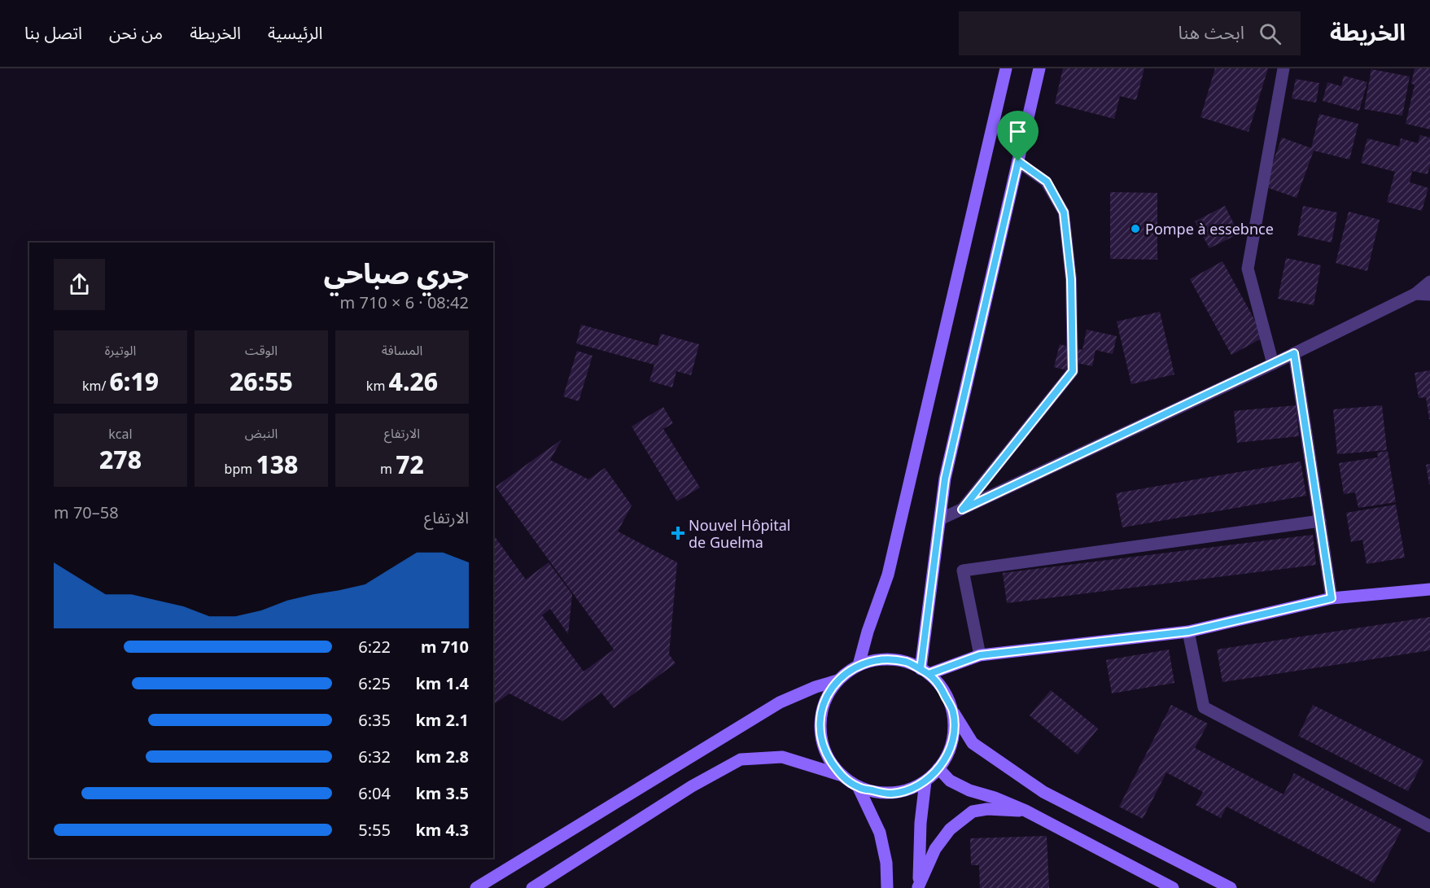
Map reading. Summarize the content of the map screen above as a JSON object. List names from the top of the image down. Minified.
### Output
{"places":{"other":["Pompe à essebnce"],"health":["Nouvel Hôpital de Guelma"]},"page":{"header":"الخريطة","search":"ابحث هنا","nav":["الرئيسية","الخريطة","من نحن","اتصل بنا"],"heading":["جري صباحي","08:42 · 6 × 710 m"],"stats":[["المسافة","4.26 km"],["الوقت","26:55"],["الوتيرة","6:19 /km"],["الارتفاع","72 m"],["النبض","138 bpm"],["kcal","278"]],"chart":["الارتفاع","58–70 m"],"list":[{"name":"710 m","note":"6:22"},{"name":"1.4 km","note":"6:25"},{"name":"2.1 km","note":"6:35"},{"name":"2.8 km","note":"6:32"},{"name":"3.5 km","note":"6:04"},{"name":"4.3 km","note":"5:55"}]}}
